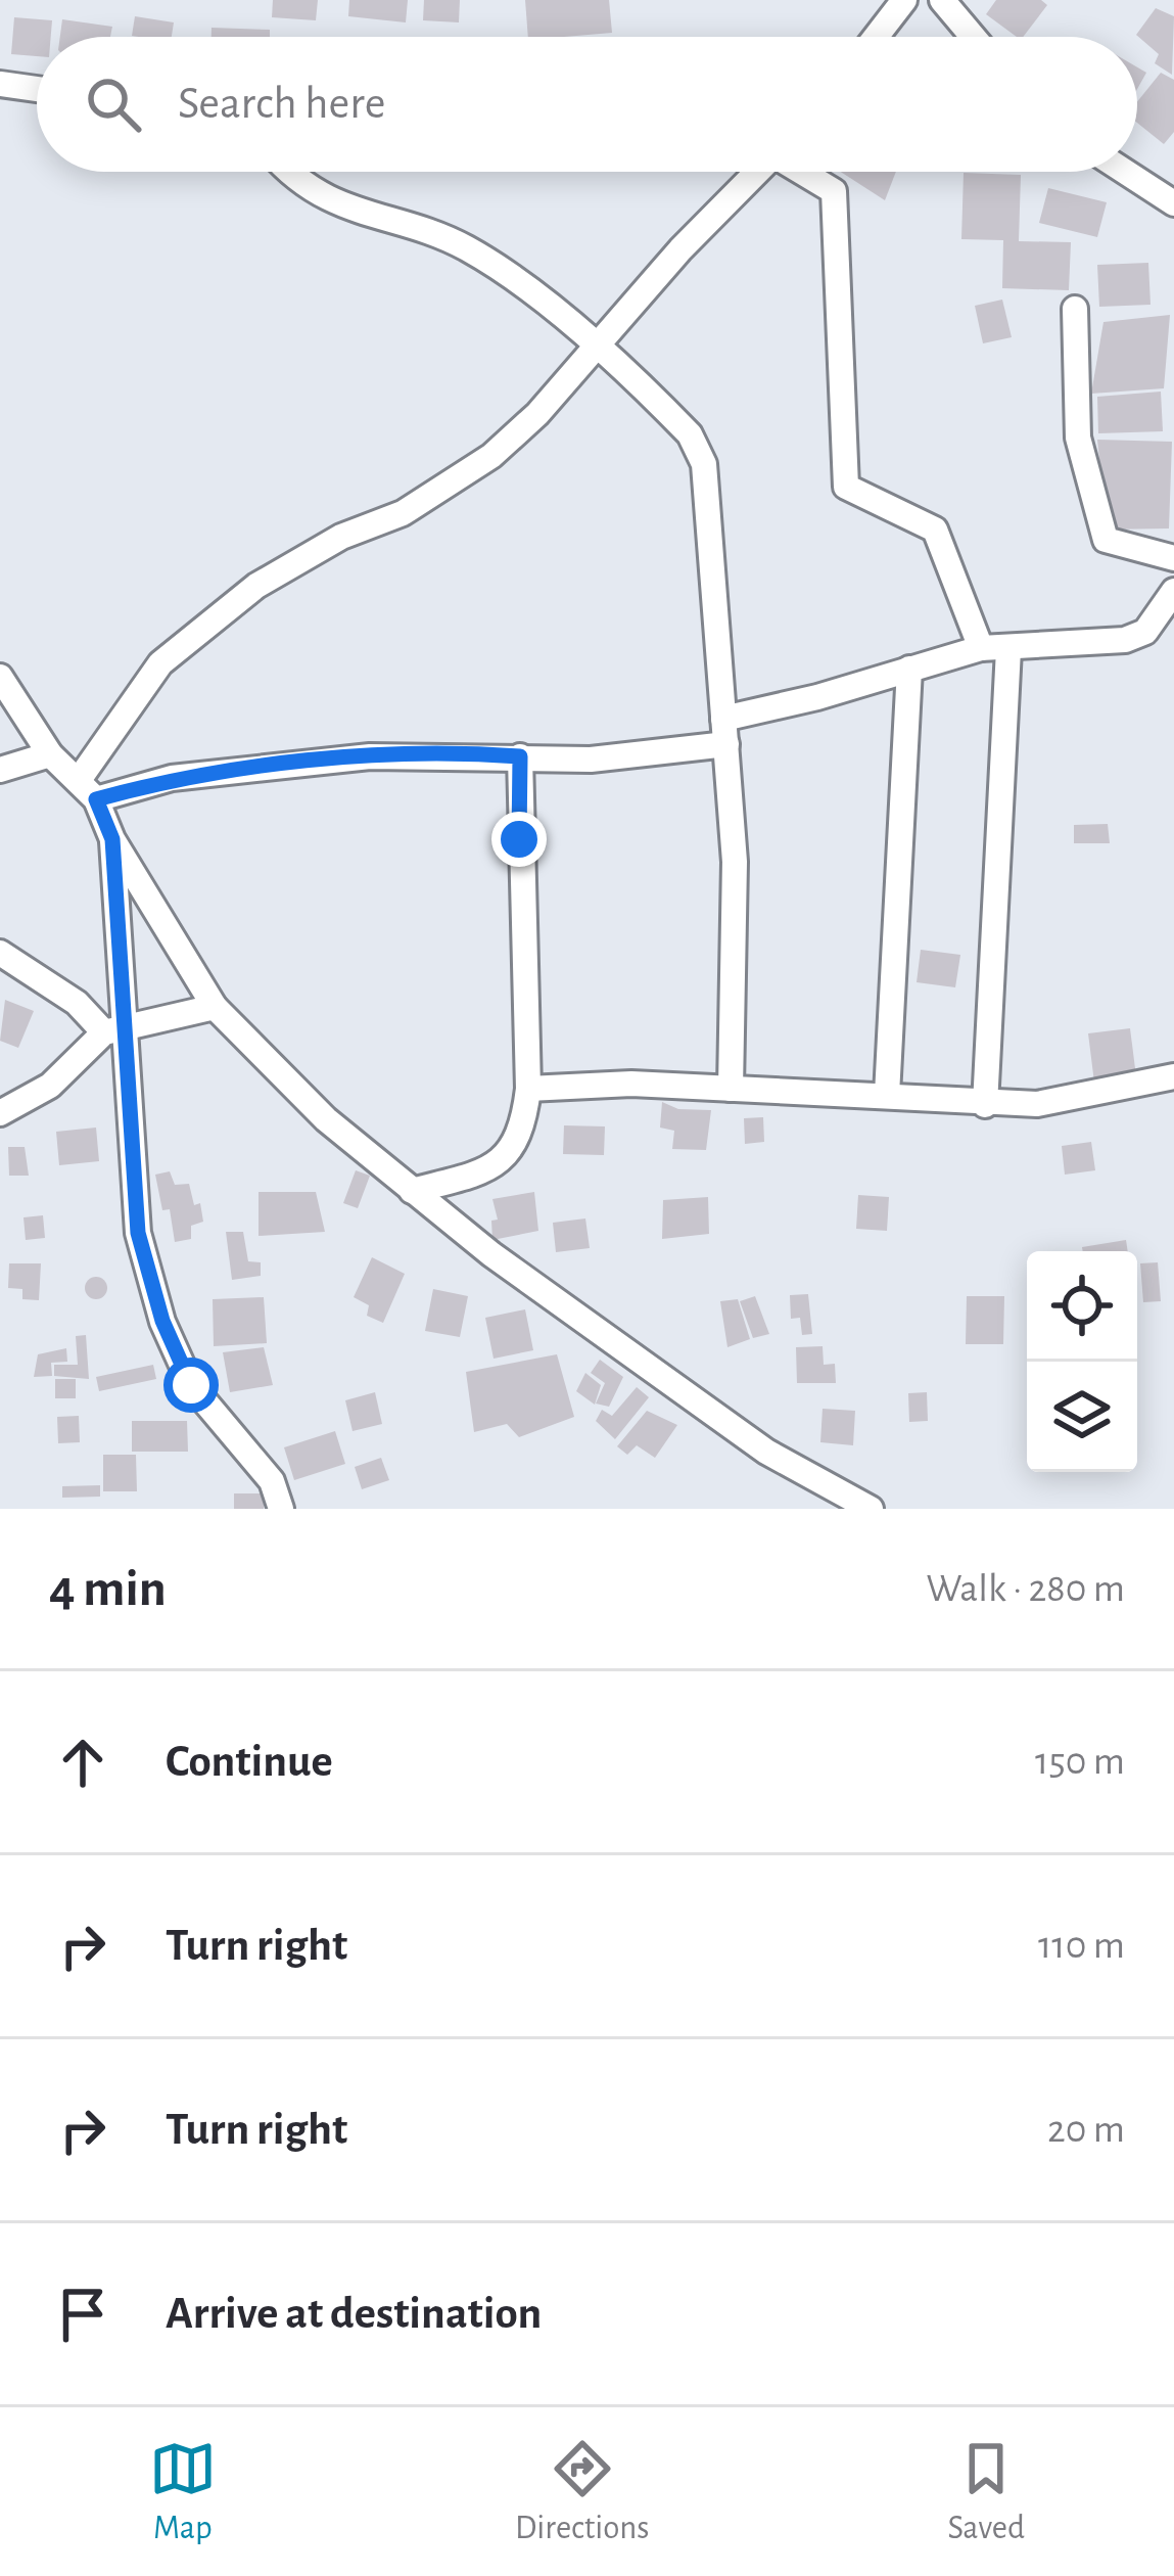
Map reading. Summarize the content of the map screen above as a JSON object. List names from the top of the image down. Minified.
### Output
{"page":{"search":"Search here","heading":["4 min","Walk · 280 m"],"list":[["Continue","150 m"],["Turn right","110 m"],["Turn right","20 m"],"Arrive at destination"],"nav":["Map","Directions","Saved"]}}
